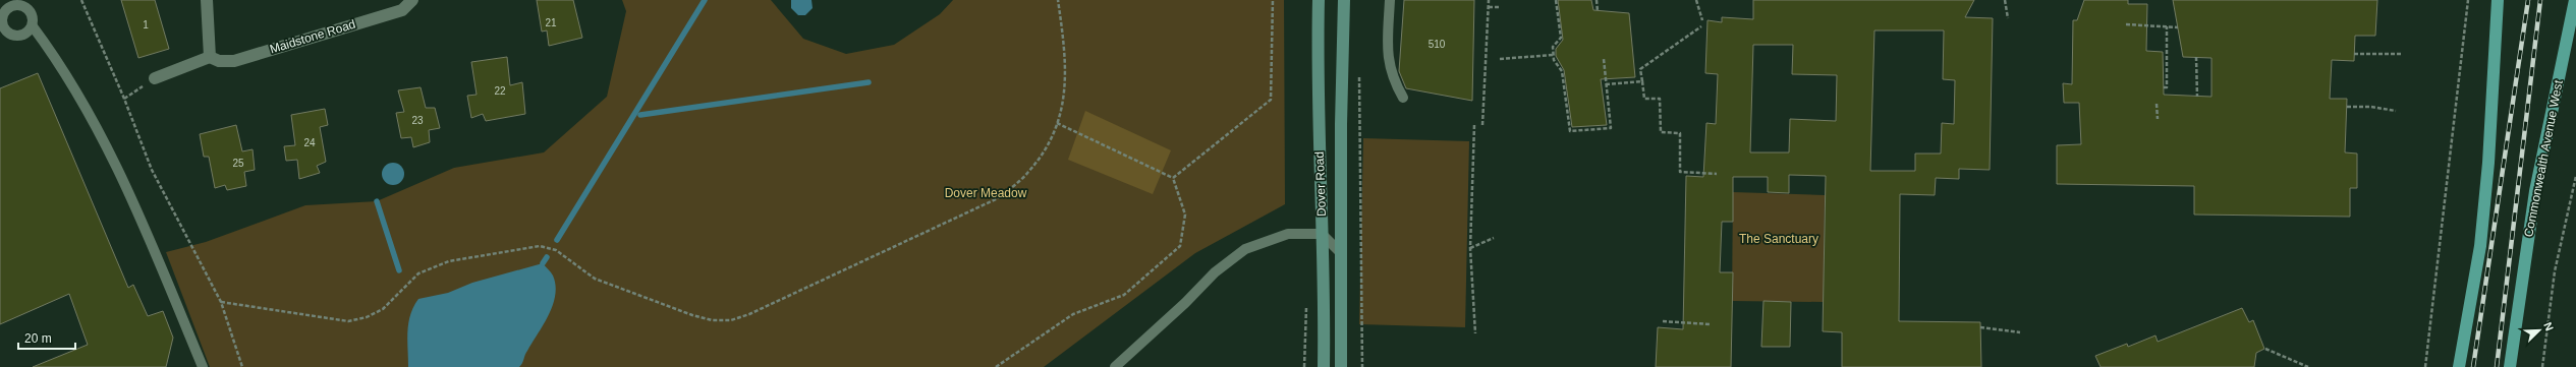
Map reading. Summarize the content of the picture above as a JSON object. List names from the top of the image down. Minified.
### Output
{"streets":{"main road":["Commonwealth Avenue West"],"street":["Maidstone Road","Dover Road"]},"parks":["Dover Meadow","The Sanctuary"],"house_numbers":["21","1","510","22","23","24","25"],"scale_bar":"20 m","north":"top right"}
